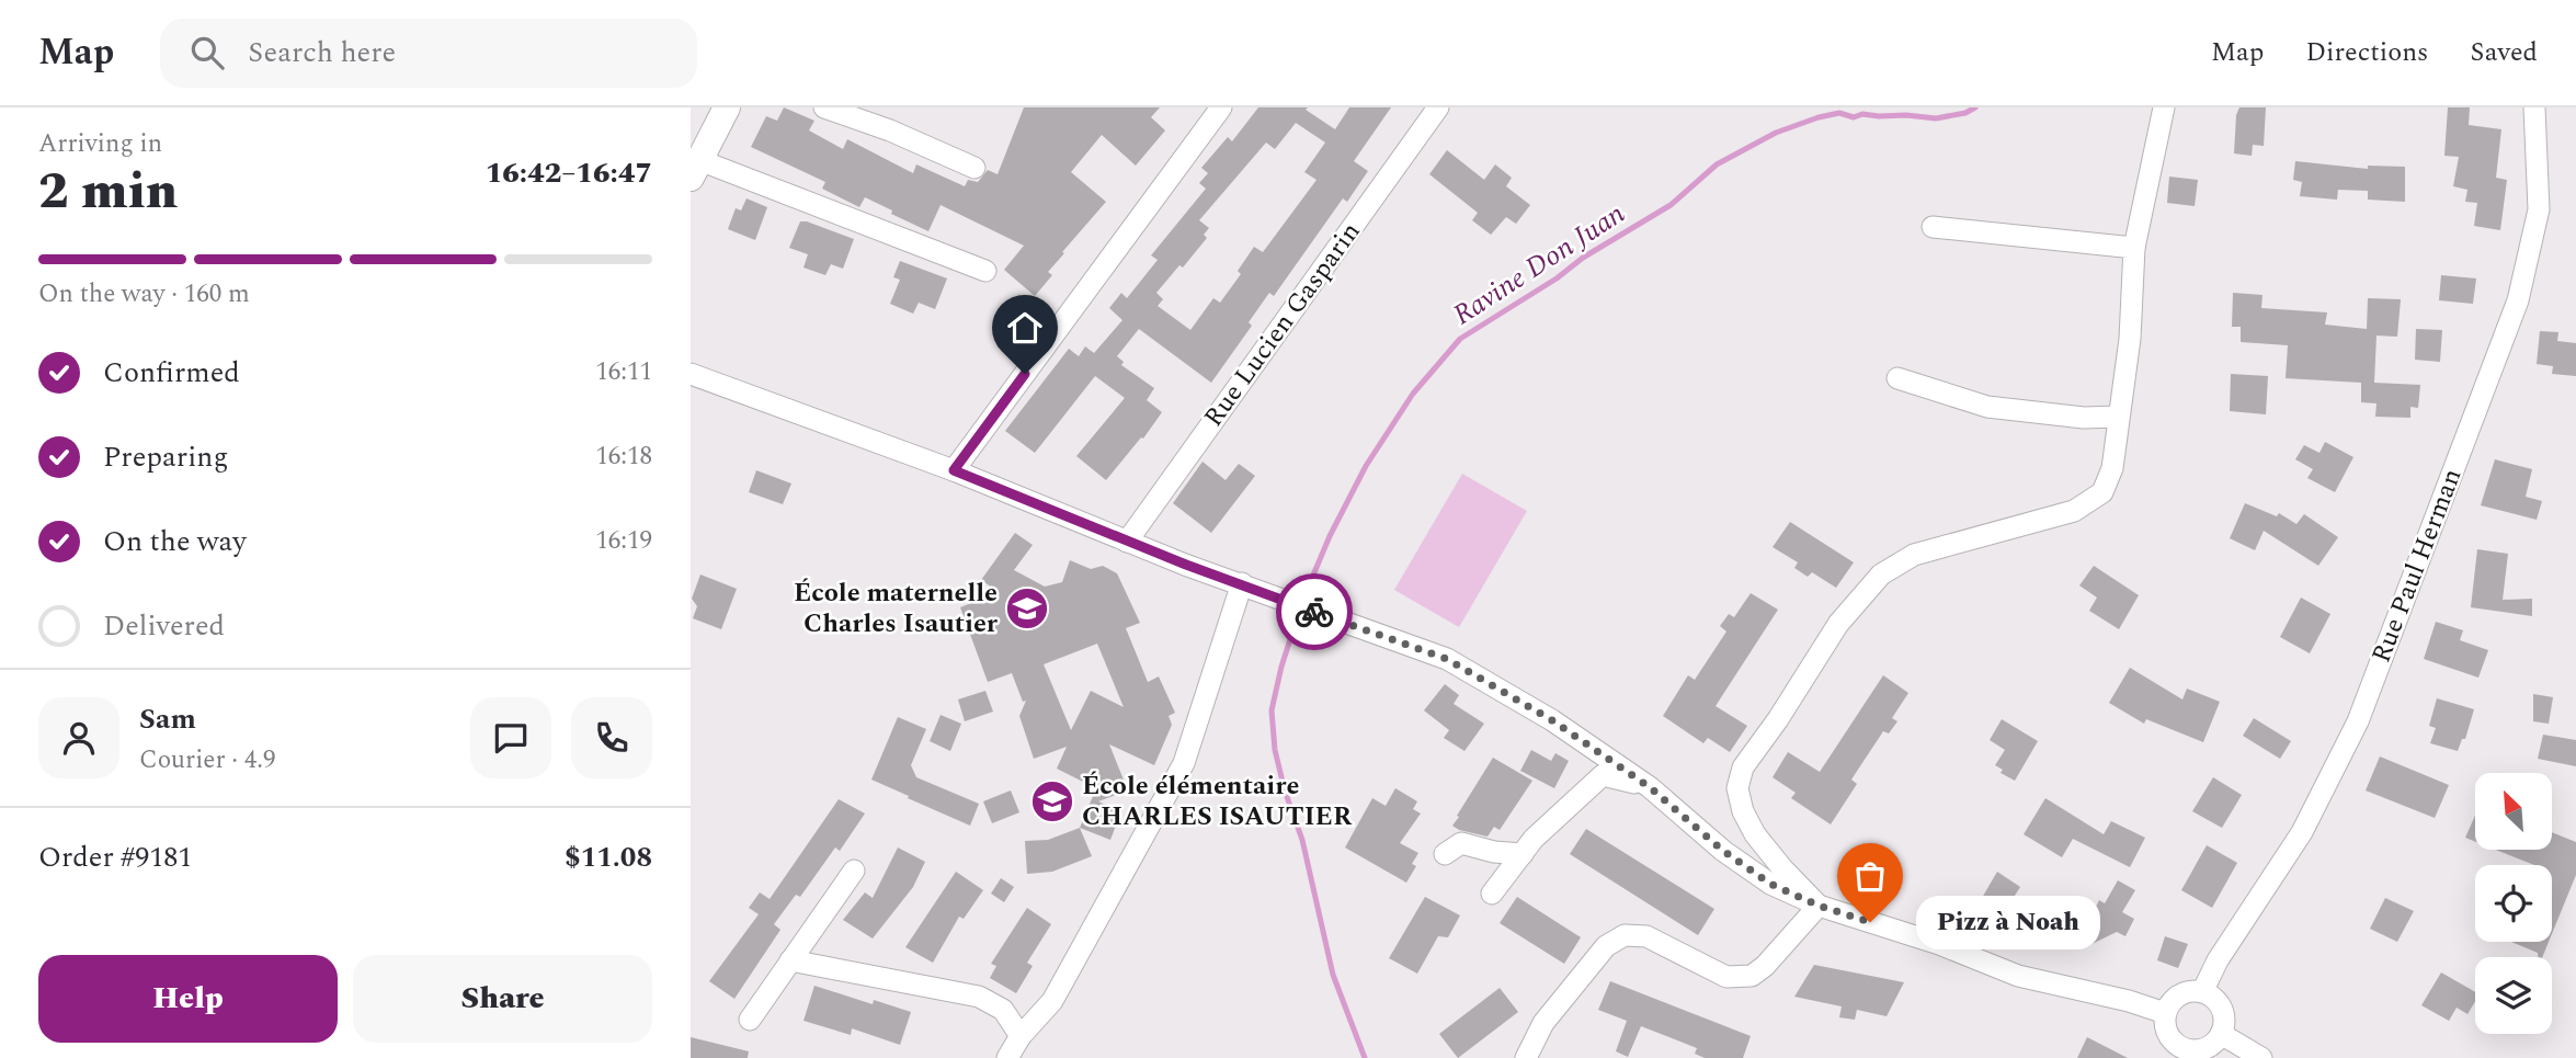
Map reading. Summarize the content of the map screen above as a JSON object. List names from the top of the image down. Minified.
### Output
{"streets":{"street":["Rue Lucien Gasparin","Rue Paul Herman"]},"water":["Ravine Don Juan"],"places":{"school or university":["École maternelle Charles Isautier","École élémentaire CHARLES ISAUTIER"],"other":["Pizz à Noah"]},"north":"top left","page":{"header":"Map","search":"Search here","nav":["Map","Directions","Saved"],"heading":["2 min","Arriving in","16:42–16:47"],"panel":["Sam","Courier · 4.9","Order #9181","$11.08"],"bar":"On the way · 160 m","list":[["Confirmed","16:11"],["Preparing","16:18"],["On the way","16:19"],"Delivered"],"bubble":"Pizz à Noah","buttons":["Help","Share"]}}
